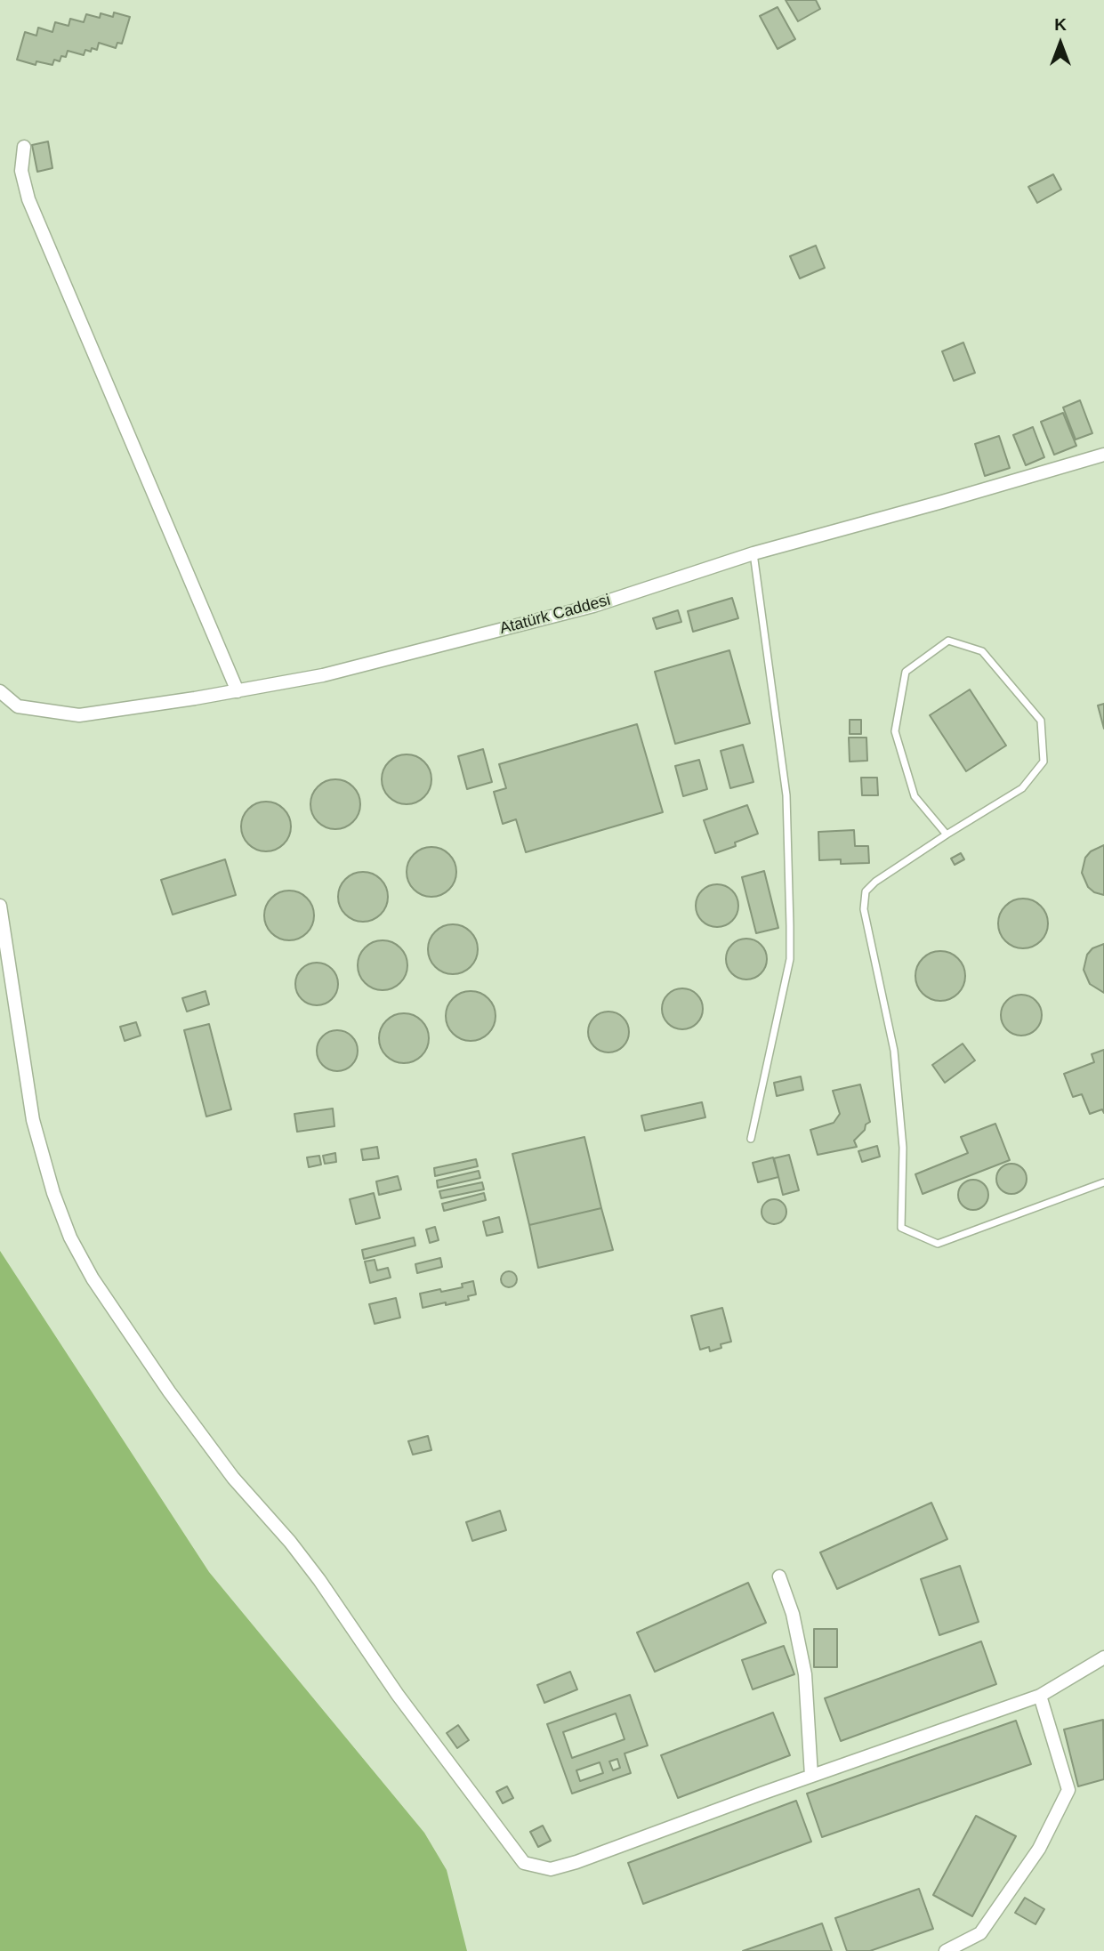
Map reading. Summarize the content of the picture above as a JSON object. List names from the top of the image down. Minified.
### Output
{"streets":{"street":["Atatürk Caddesi"]},"north":"top"}
